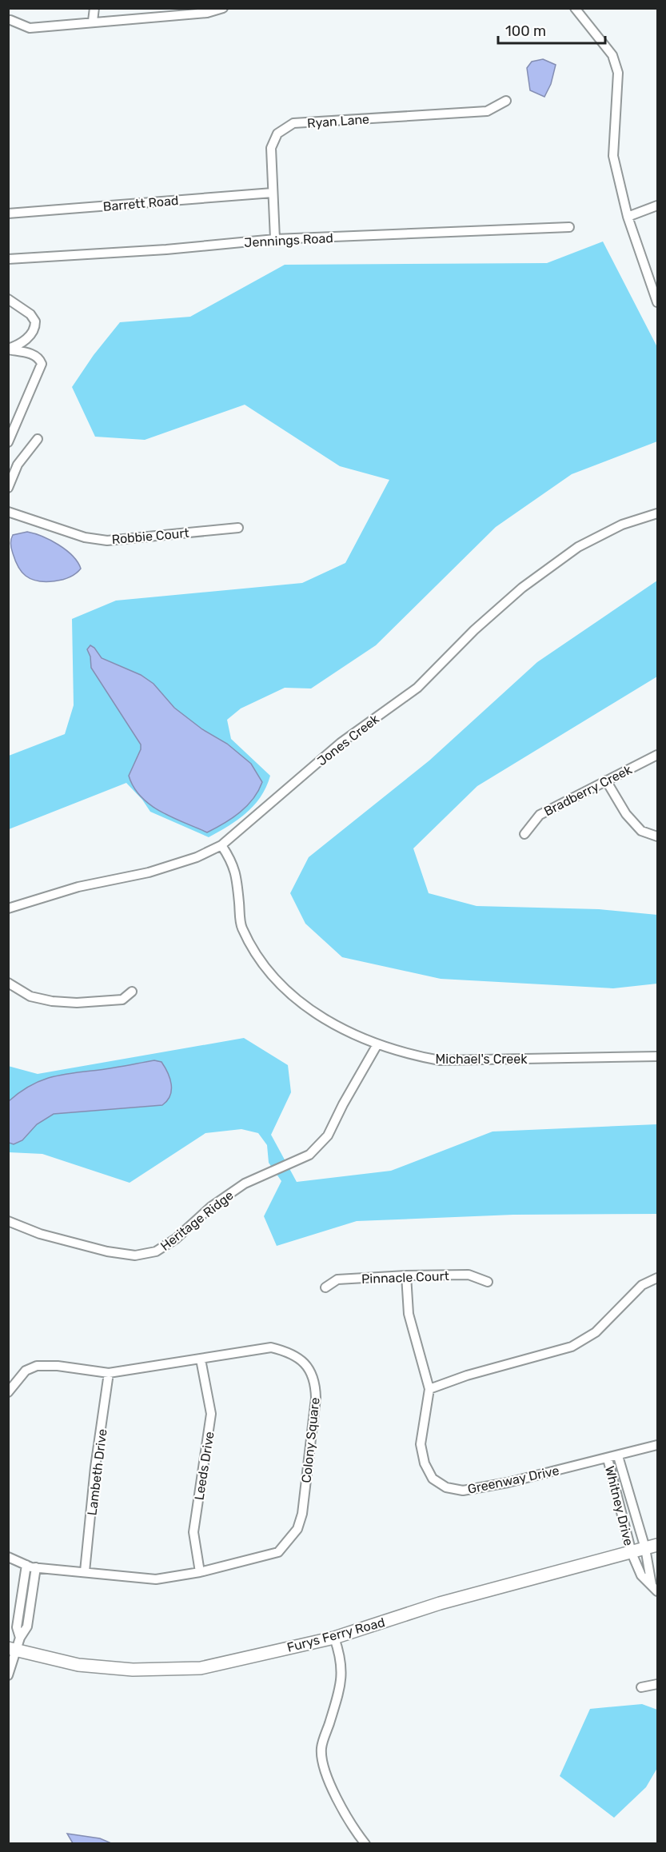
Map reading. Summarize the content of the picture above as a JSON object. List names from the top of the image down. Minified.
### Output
{"streets":{"main road":["Furys Ferry Road"],"street":["Ryan Lane","Barrett Road","Jennings Road","Robbie Court","Jones Creek","Bradberry Creek","Michael's Creek","Heritage Ridge","Pinnacle Court","Colony Square","Leeds Drive","Lambeth Drive","Greenway Drive","Whitney Drive"]},"crossings":[["Ryan Lane","Barrett Road"],["Ryan Lane","Jennings Road"],["Jones Creek","Michael's Creek"],["Michael's Creek","Heritage Ridge"],["Pinnacle Court","Greenway Drive"],["Colony Square","Leeds Drive"],["Colony Square","Lambeth Drive"],["Greenway Drive","Whitney Drive"],["Whitney Drive","Furys Ferry Road"]],"scale_bar":"100 m"}
